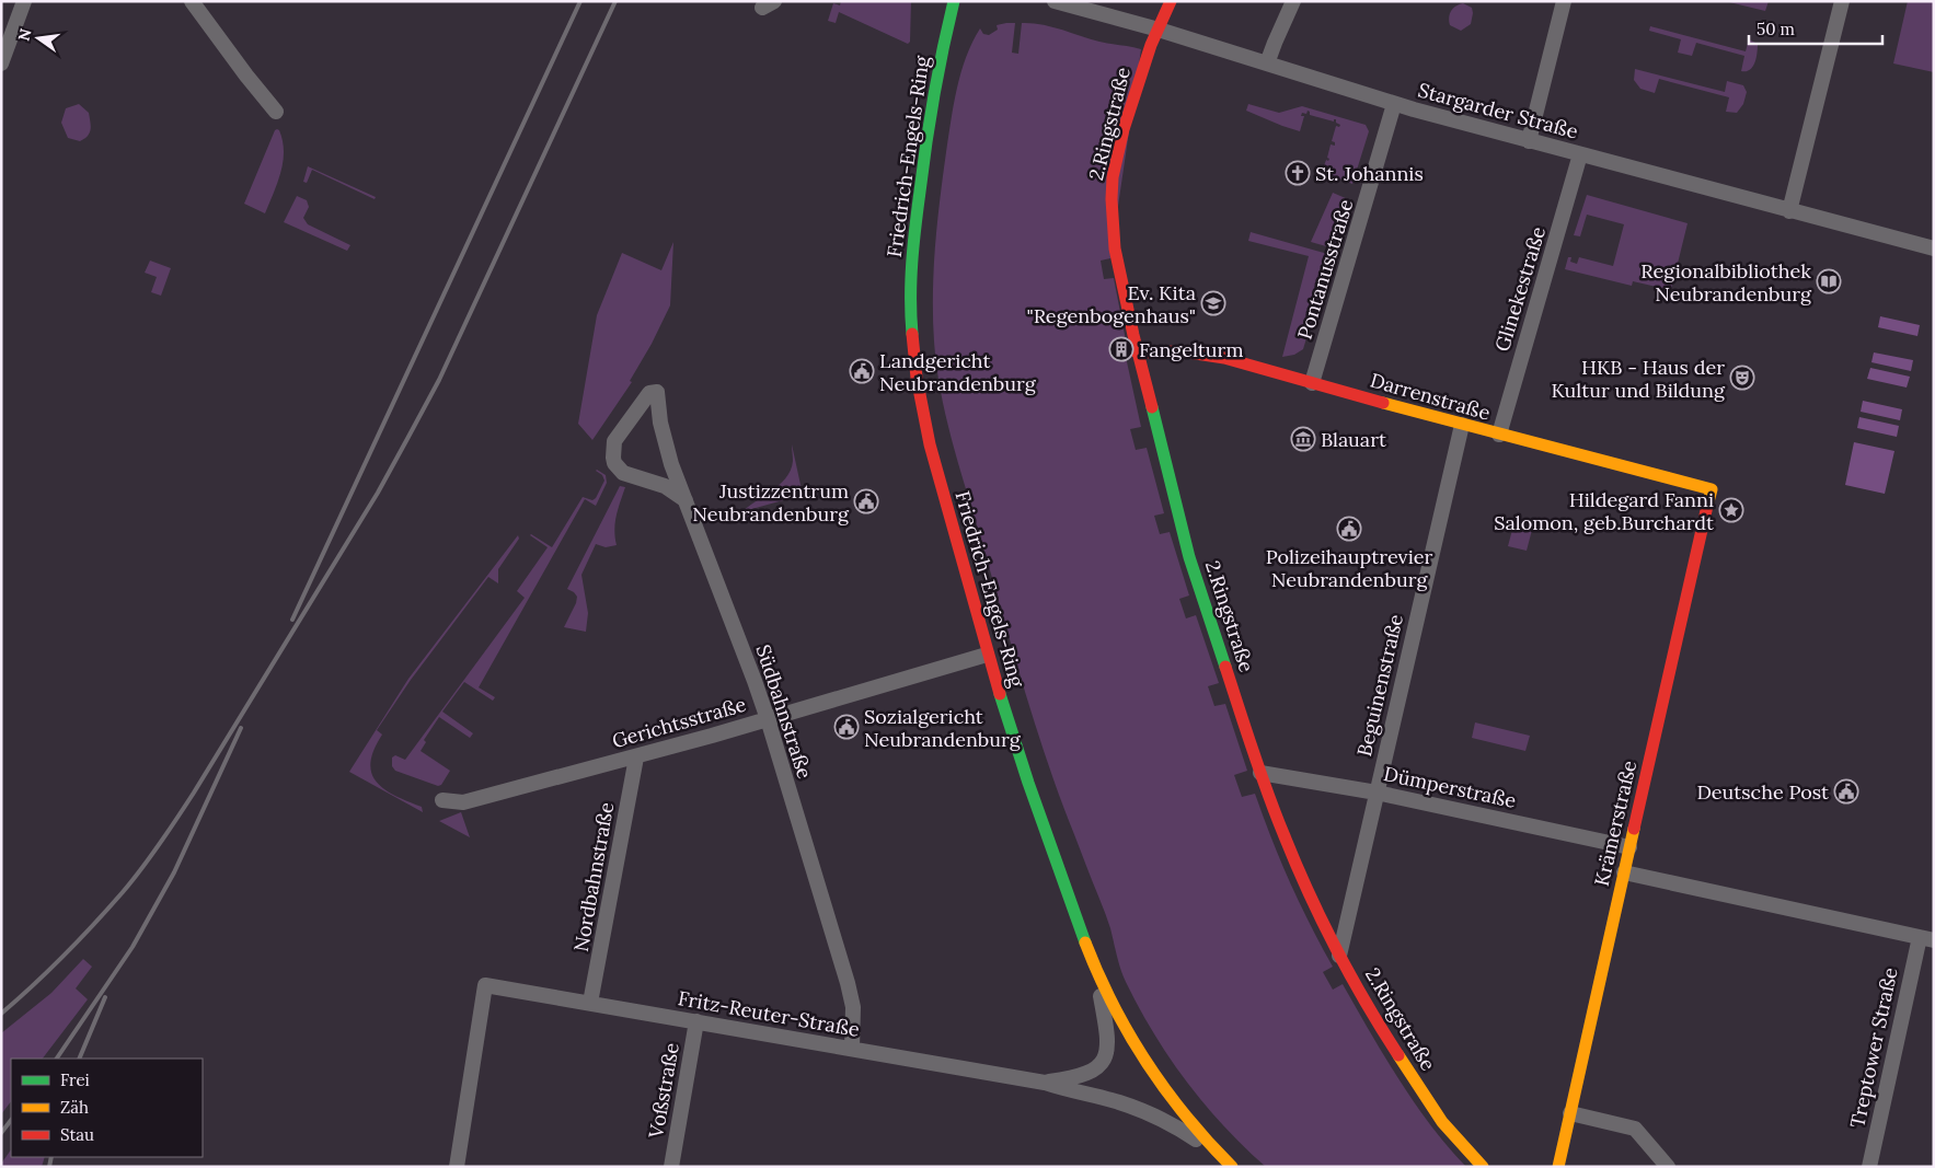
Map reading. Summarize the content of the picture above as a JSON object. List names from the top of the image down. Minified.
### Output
{"streets":{"street":["Stargarder Straße","2.Ringstraße","Friedrich-Engels-Ring","Pontanusstraße","Glinekestraße","Darrenstraße","Beguinenstraße","Südbahnstraße","Gerichtsstraße","Dümperstraße","Krämerstraße","Nordbahnstraße","Fritz-Reuter-Straße","Treptower Straße","Voßstraße"]},"crossings":[["Stargarder Straße","2.Ringstraße"],["Stargarder Straße","Pontanusstraße"],["Stargarder Straße","Glinekestraße"],["2.Ringstraße","Darrenstraße"],["2.Ringstraße","Beguinenstraße"],["2.Ringstraße","Dümperstraße"],["Friedrich-Engels-Ring","Gerichtsstraße"],["Friedrich-Engels-Ring","Fritz-Reuter-Straße"],["Pontanusstraße","Darrenstraße"],["Glinekestraße","Darrenstraße"],["Darrenstraße","Beguinenstraße"],["Darrenstraße","Krämerstraße"],["Beguinenstraße","Dümperstraße"],["Südbahnstraße","Gerichtsstraße"],["Südbahnstraße","Fritz-Reuter-Straße"],["Gerichtsstraße","Nordbahnstraße"],["Dümperstraße","Krämerstraße"],["Nordbahnstraße","Fritz-Reuter-Straße"],["Fritz-Reuter-Straße","Voßstraße"]],"places":{"church":["St. Johannis"],"library":["Regionalbibliothek Neubrandenburg"],"school or university":["Ev. Kita \"Regenbogenhaus\""],"building":["Fangelturm"],"public building":["Landgericht Neubrandenburg","Justizzentrum Neubrandenburg","Polizeihauptrevier Neubrandenburg","Sozialgericht Neubrandenburg","Deutsche Post"],"theatre":["HKB - Haus der Kultur und Bildung"],"museum":["Blauart"],"place":["Hildegard Fanni Salomon, geb.Burchardt"]},"legend":["Frei","Zäh","Stau"],"scale_bar":"50 m","north":"left"}
